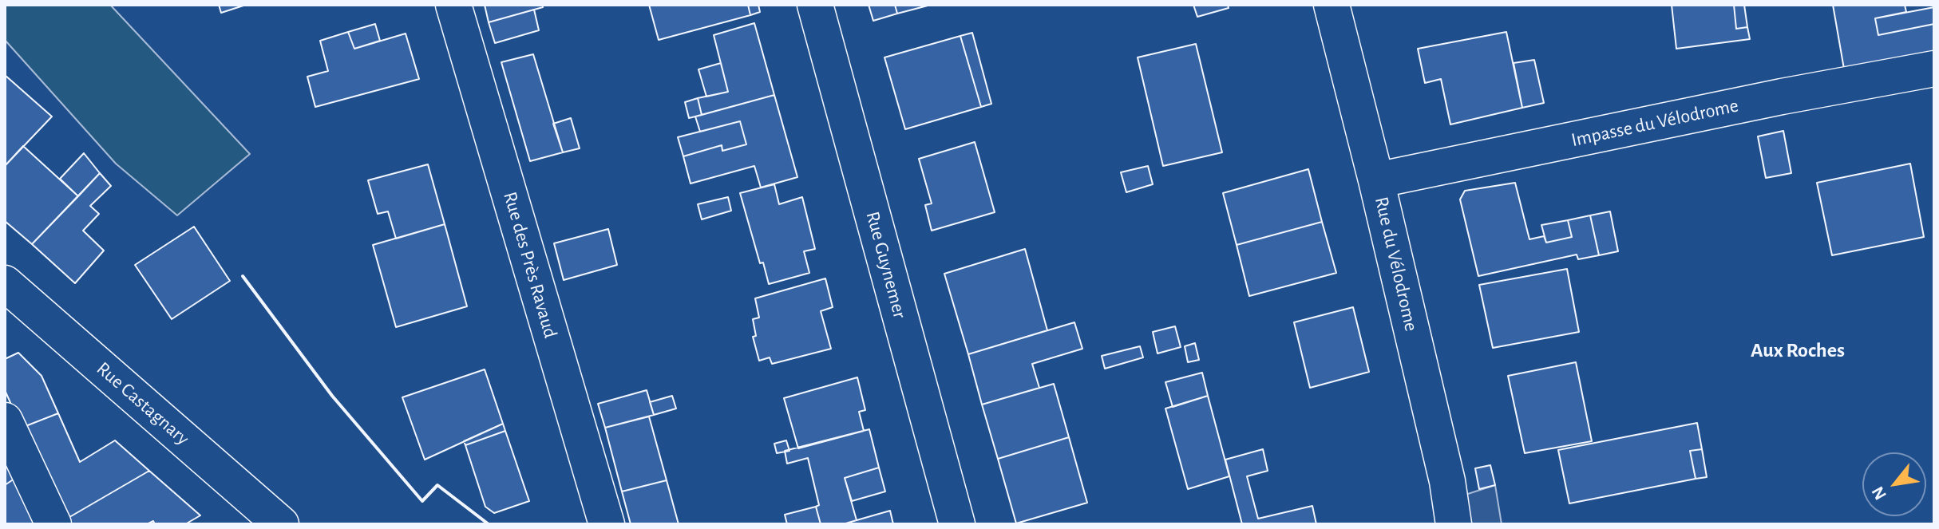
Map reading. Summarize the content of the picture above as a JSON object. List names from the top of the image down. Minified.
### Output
{"streets":{"street":["Impasse du Vélodrome","Rue du Vélodrome","Rue des Près Ravaud","Rue Guynemer","Rue Castagnary"]},"crossings":[["Impasse du Vélodrome","Rue du Vélodrome"]],"districts":["Aux Roches"],"north":"bottom left"}
